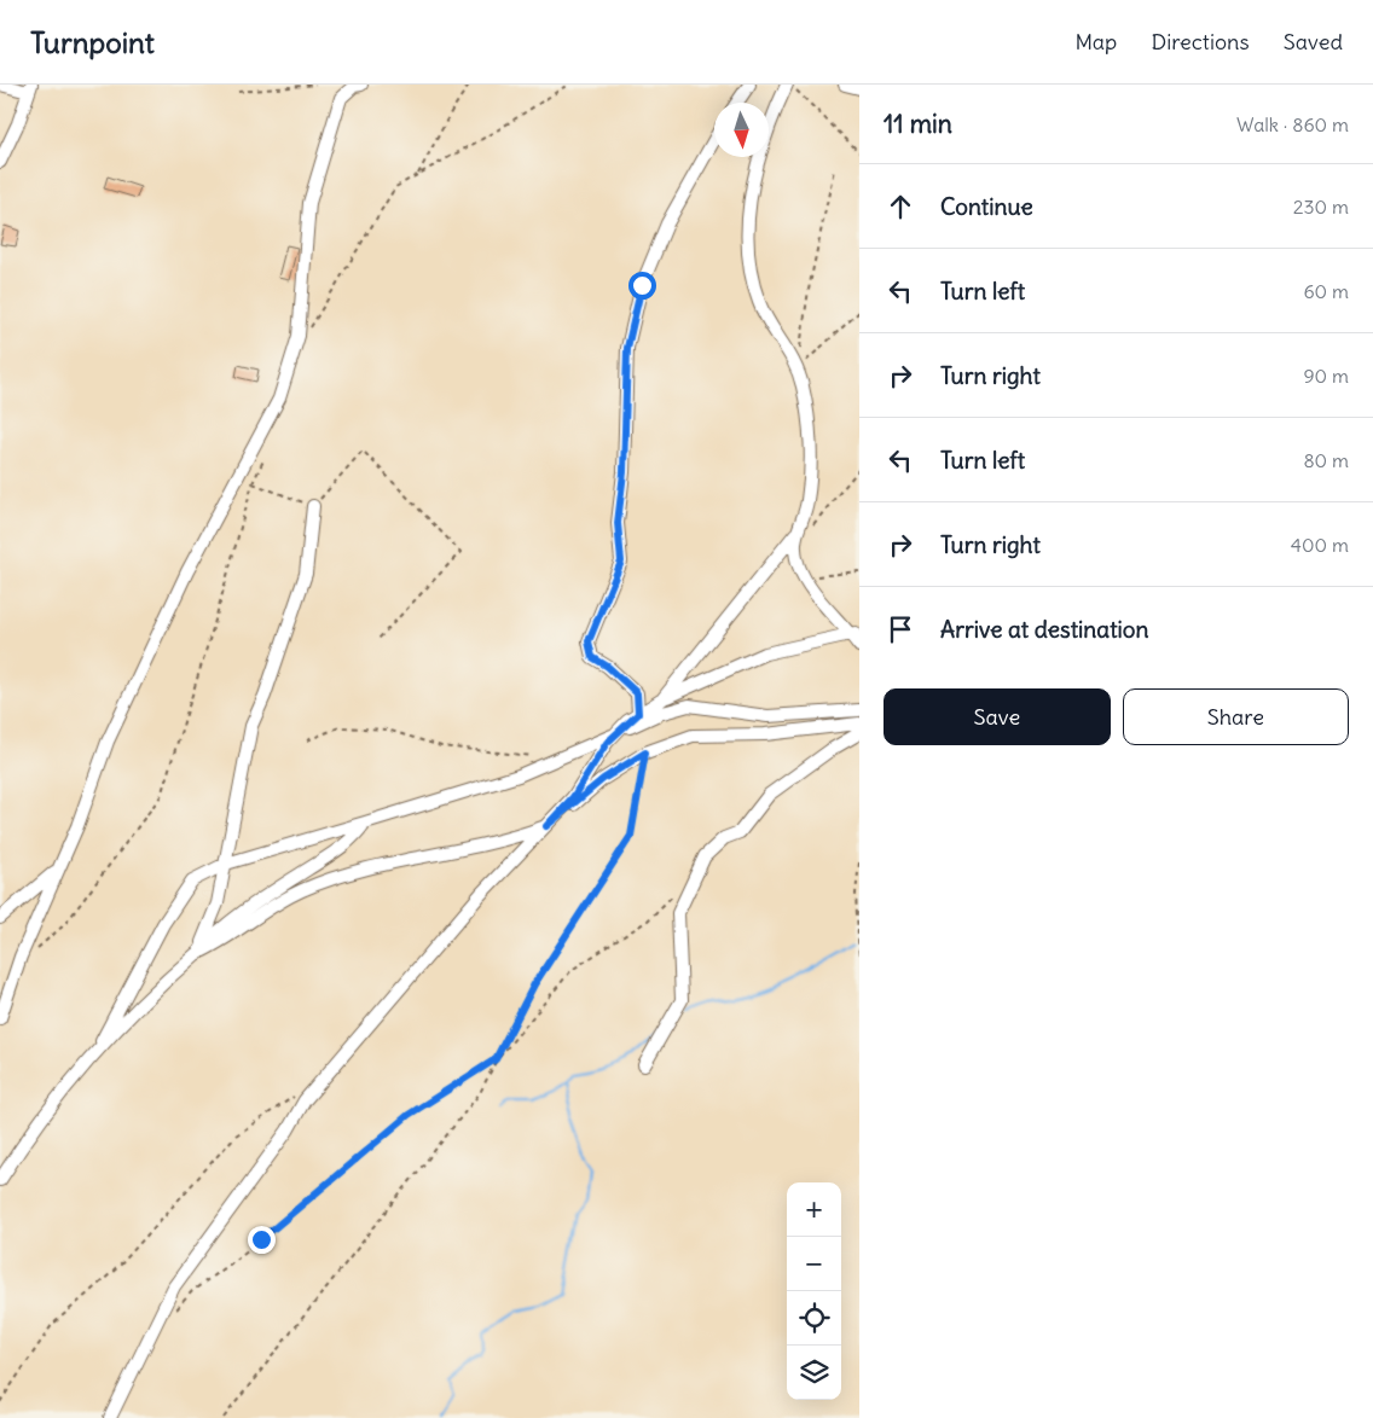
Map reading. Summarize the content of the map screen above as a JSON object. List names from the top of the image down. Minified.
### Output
{"north":"bottom","page":{"header":"Turnpoint","nav":["Map","Directions","Saved"],"heading":["11 min","Walk · 860 m"],"list":[["Continue","230 m"],["Turn left","60 m"],["Turn right","90 m"],["Turn left","80 m"],["Turn right","400 m"],"Arrive at destination"],"buttons":["Save","Share"],"map_buttons":["+","−"]}}
